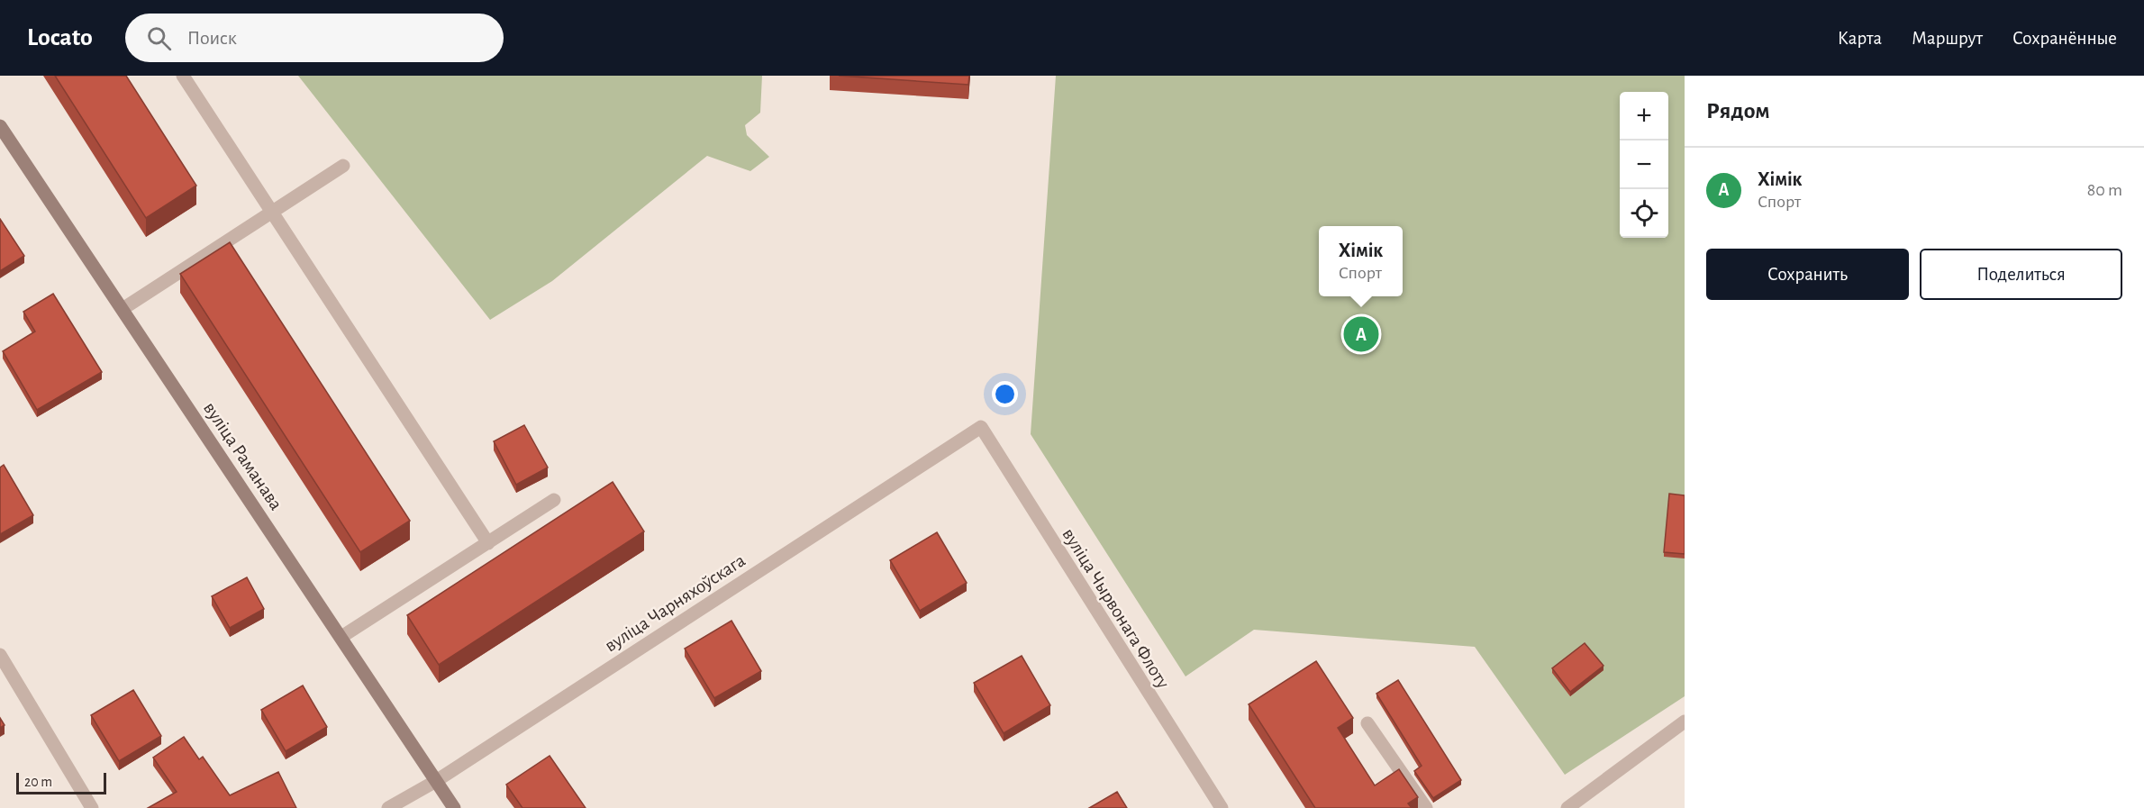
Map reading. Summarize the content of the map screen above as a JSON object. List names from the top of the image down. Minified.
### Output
{"streets":{"main road":["вуліца Раманава"],"street":["вуліца Чарняхоўскага","вуліца Чырвонага Флоту"]},"crossings":[["вуліца Раманава","вуліца Чарняхоўскага"],["вуліца Чарняхоўскага","вуліца Чырвонага Флоту"]],"scale_bar":"20 m","page":{"header":"Locato","search":"Поиск","nav":["Карта","Маршрут","Сохранённые"],"heading":"Рядом","map_buttons":["+","−"],"list":[{"mark":"A","name":"Хімік","note":"Спорт","value":"80 m"}],"popup":["Хімік","Спорт"],"buttons":["Сохранить","Поделиться"],"pins":"A","scale":"20 m"}}
